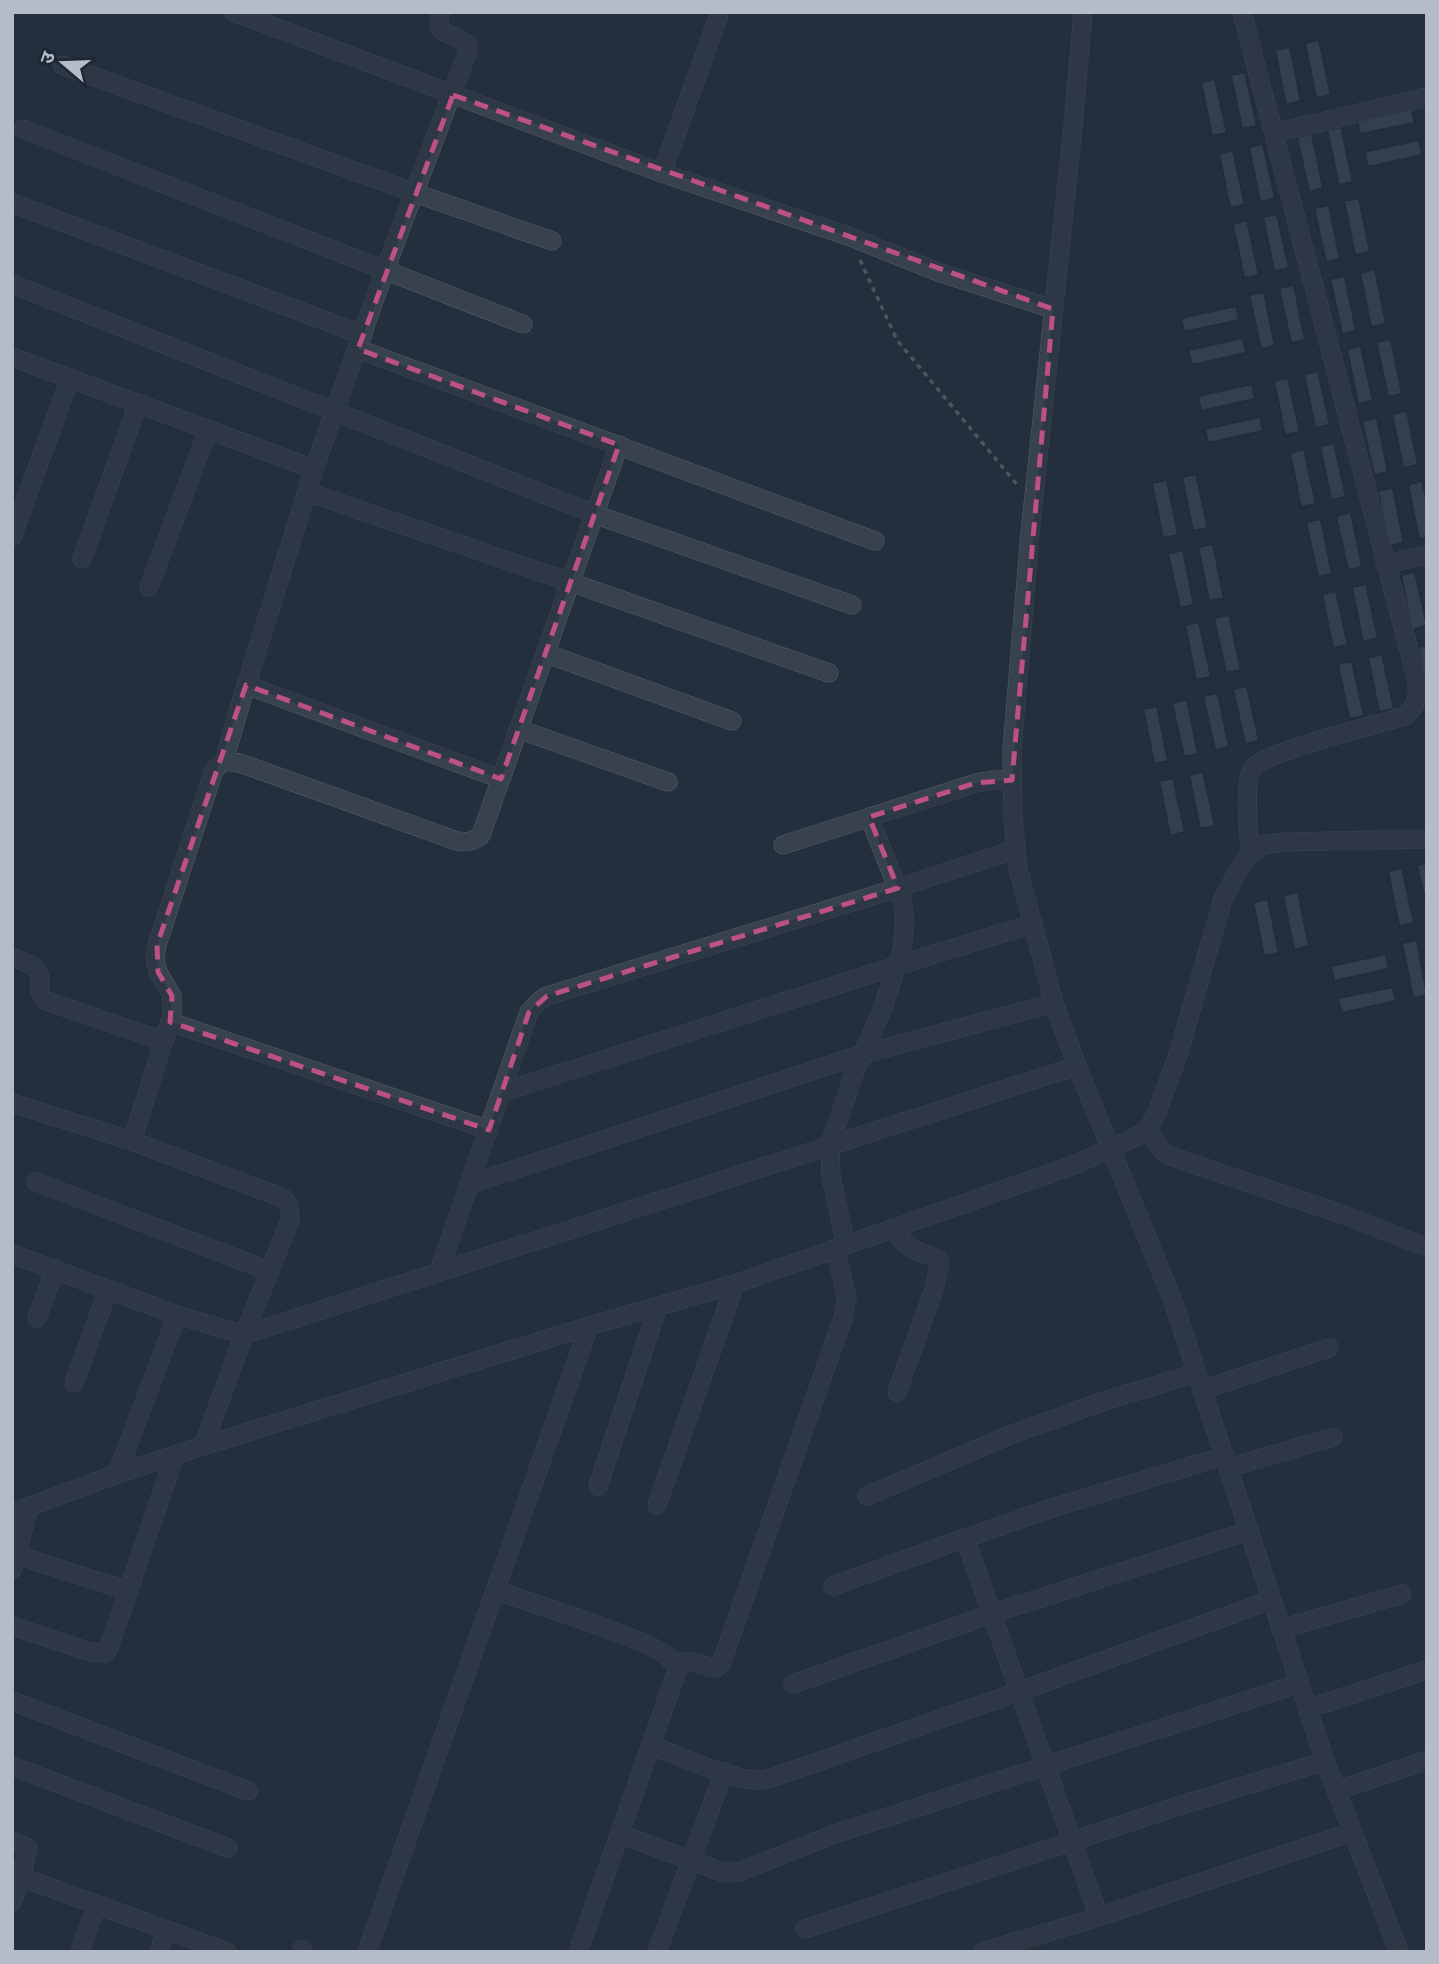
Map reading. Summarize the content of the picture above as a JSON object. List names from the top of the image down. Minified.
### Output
{"north":"left"}
